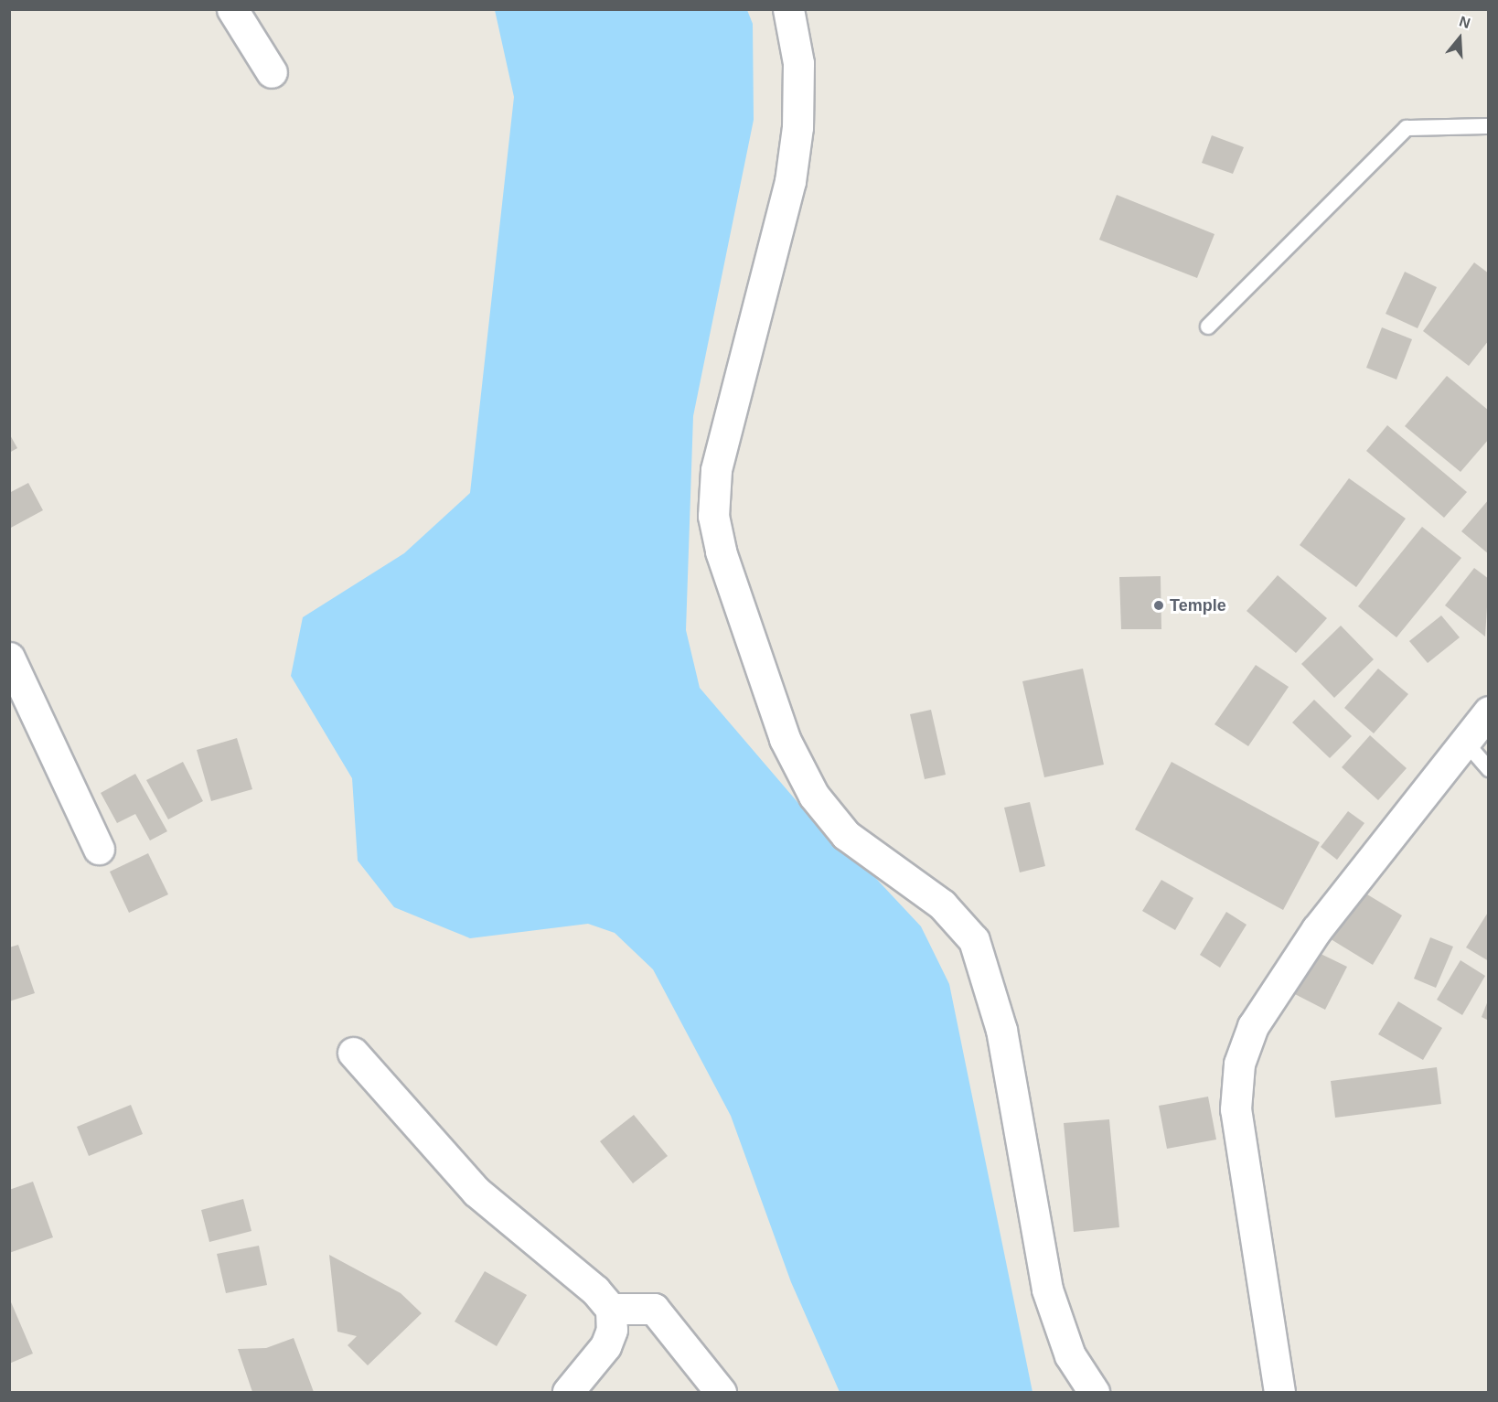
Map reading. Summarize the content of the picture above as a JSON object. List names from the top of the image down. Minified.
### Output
{"places":["Temple"],"north":"top"}
